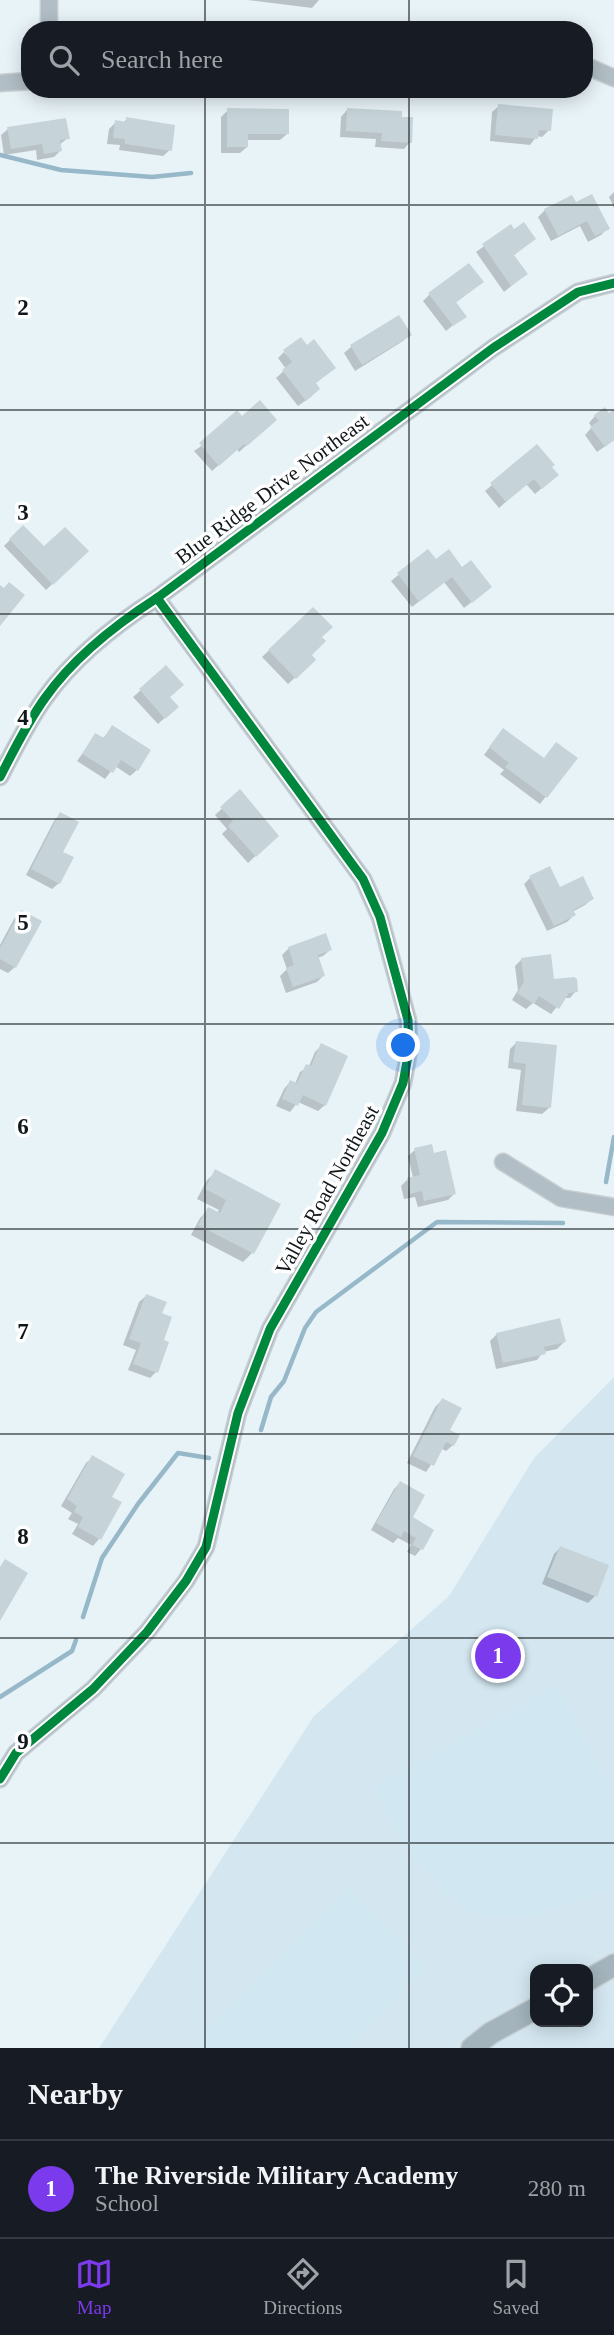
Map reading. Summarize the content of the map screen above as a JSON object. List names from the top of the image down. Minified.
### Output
{"streets":{"street":["Blue Ridge Drive Northeast","Valley Road Northeast"]},"crossings":[["Blue Ridge Drive Northeast","Valley Road Northeast"]],"page":{"search":"Search here","pins":"1","heading":"Nearby","list":[{"mark":"1","name":"The Riverside Military Academy","note":"School","value":"280 m"}],"nav":["Map","Directions","Saved"]},"grid":{"rows":["2","3","4","5","6","7","8","9"]}}
